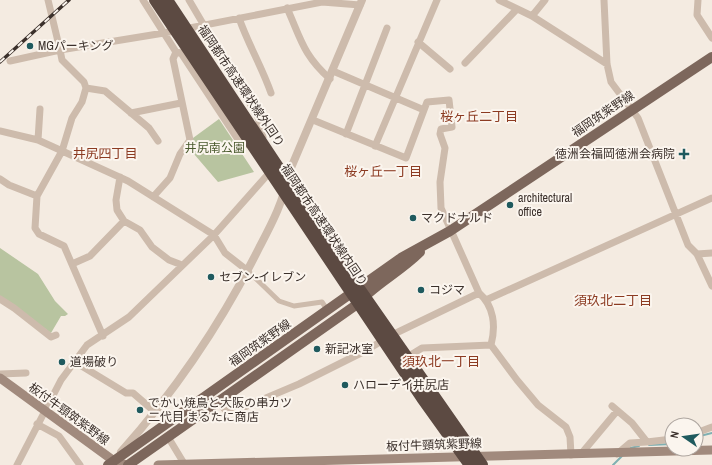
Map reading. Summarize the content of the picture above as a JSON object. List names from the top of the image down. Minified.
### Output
{"streets":{"highway":["福岡都市高速環状線外回り","福岡都市高速環状線内回り"],"main road":["福岡筑紫野線","板付牛頸筑紫野線"]},"crossings":[["福岡筑紫野線","板付牛頸筑紫野線"]],"districts":["桜ヶ丘二丁目","井尻四丁目","桜ヶ丘一丁目","須玖北二丁目","須玖北一丁目"],"parks":["井尻南公園"],"places":{"other":["MGパーキング","architectural office","マクドナルド","セブン-イレブン","コジマ","新記冰室","道場破り","ハローデイ井尻店","でかい焼鳥と大阪の串カツ 二代目 まるたに商店"],"health":["徳洲会福岡徳洲会病院"]},"north":"left"}
